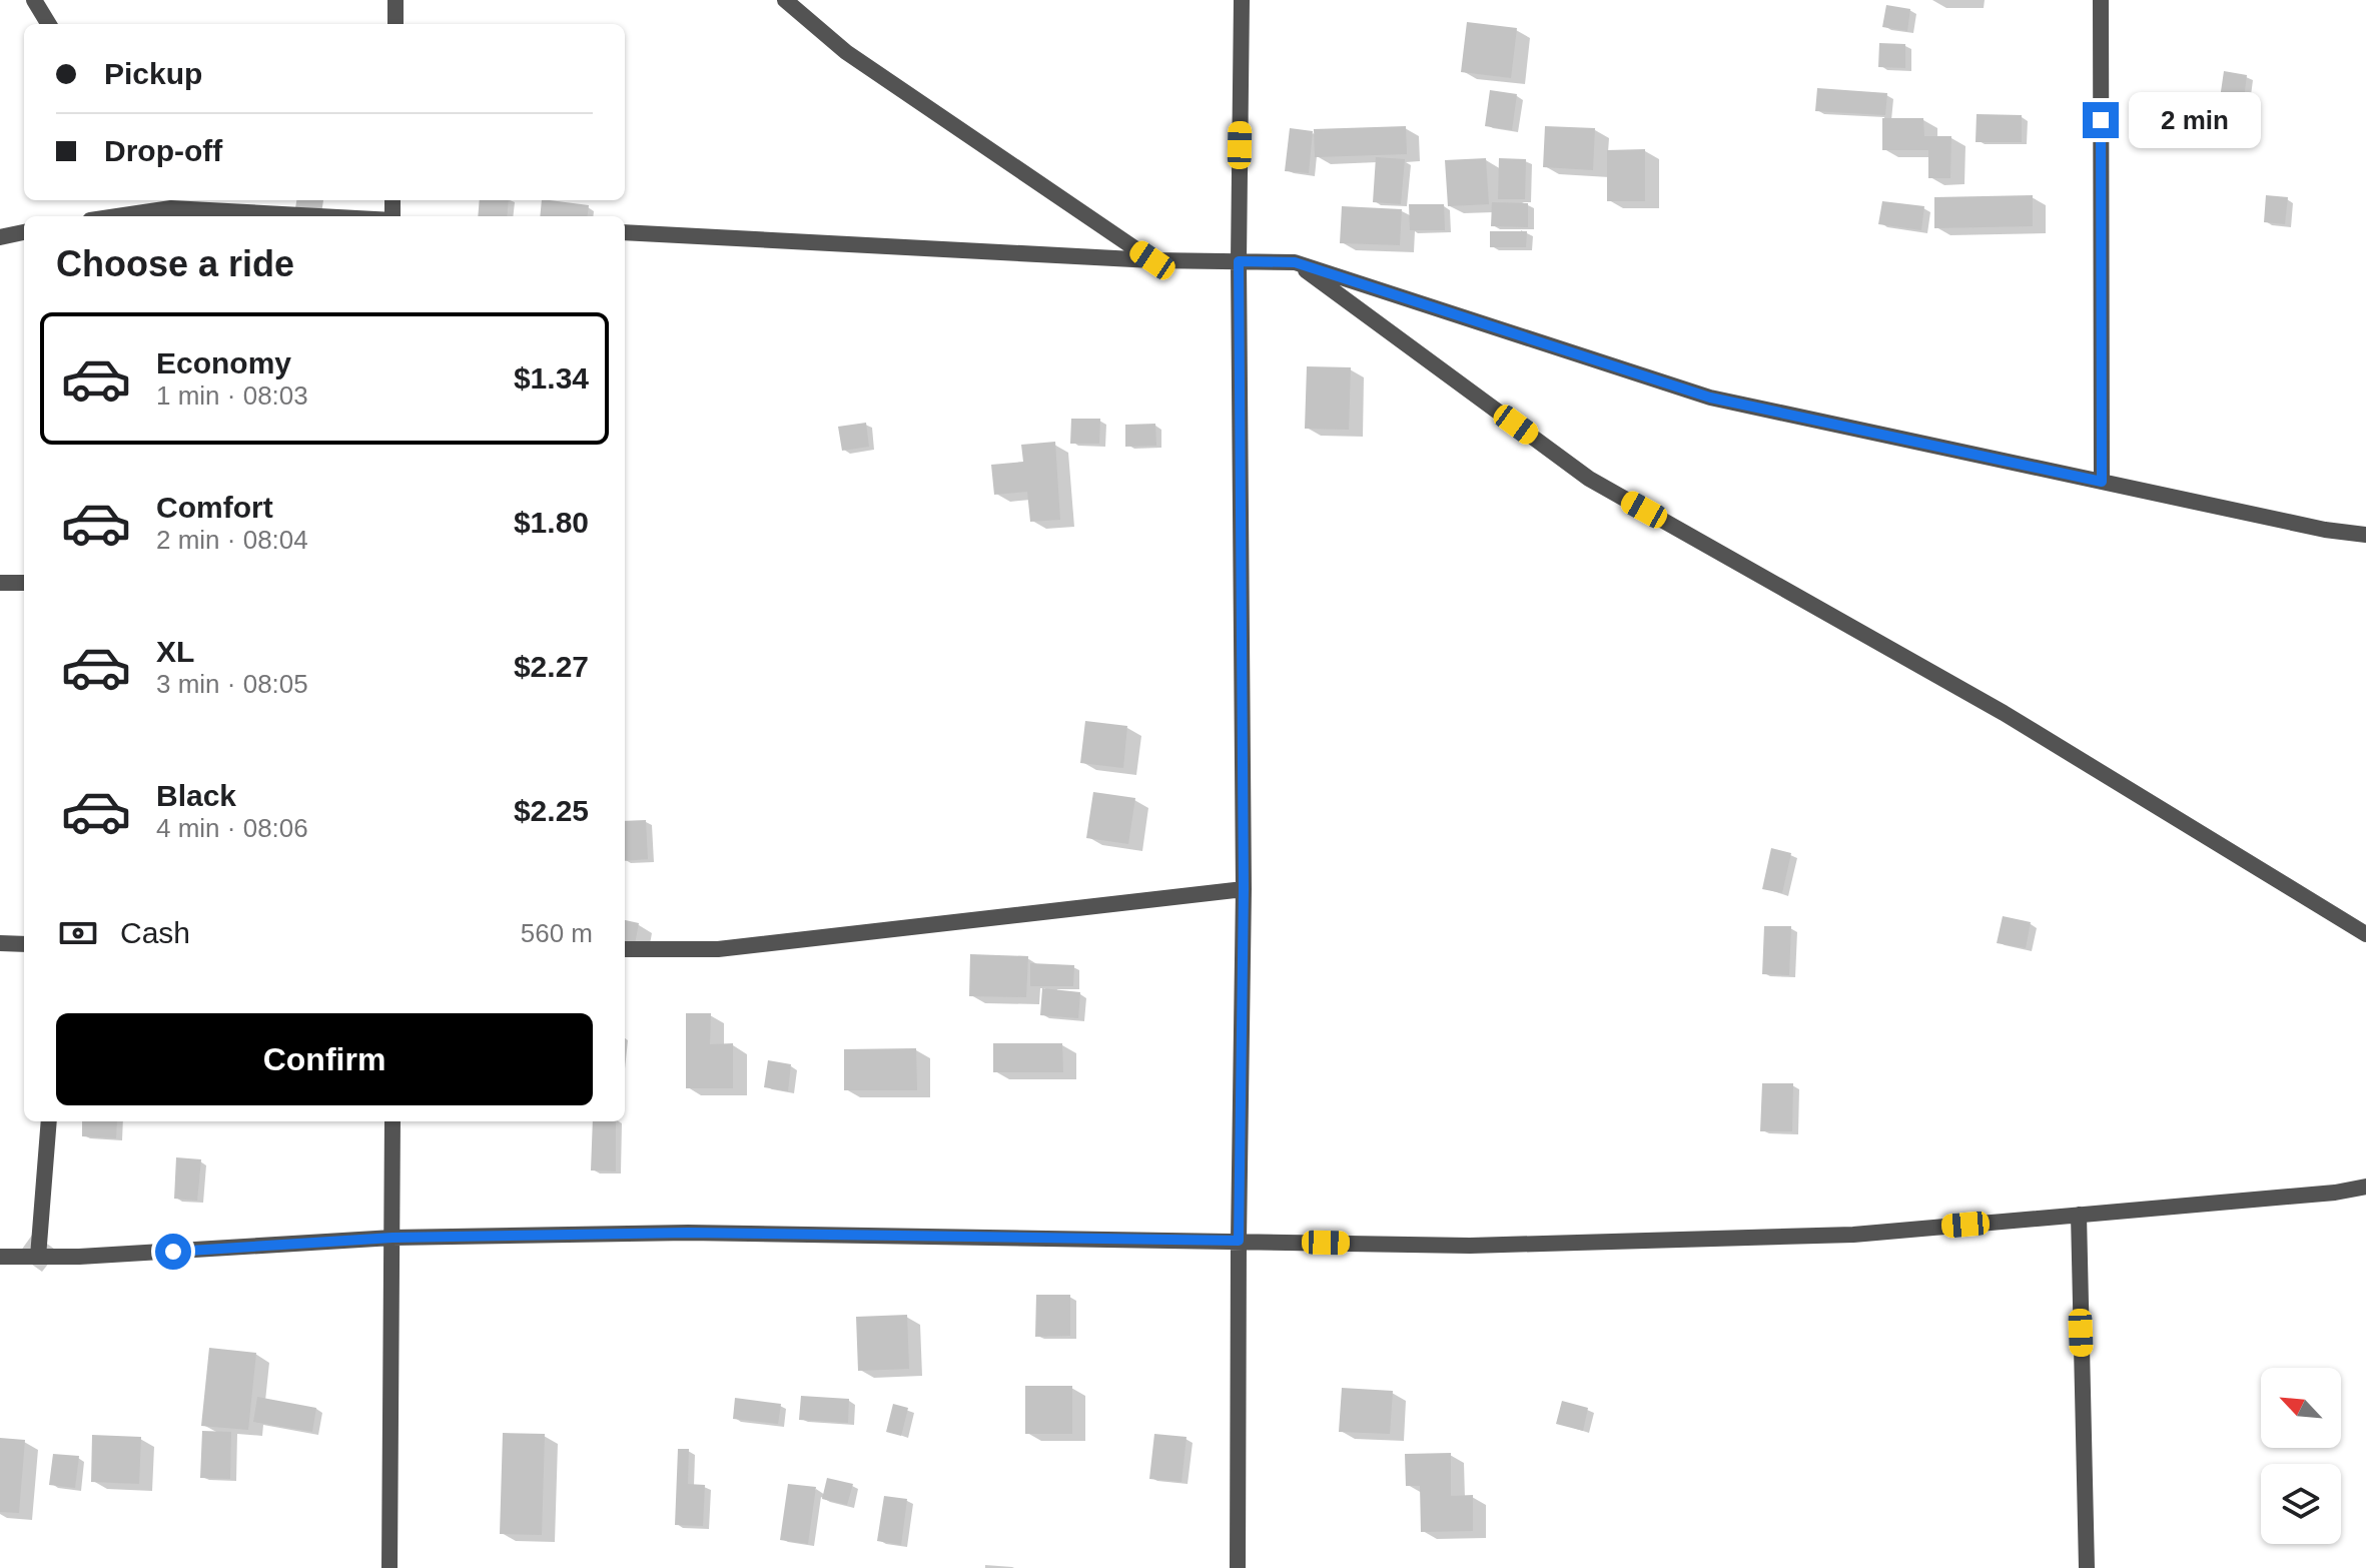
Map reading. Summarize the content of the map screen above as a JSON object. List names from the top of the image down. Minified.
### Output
{"north":"top left","page":{"banner":["Pickup","Drop-off"],"bubble":"2 min","heading":"Choose a ride","list":[{"name":"Economy","note":"1 min · 08:03","value":"$1.34"},{"name":"Comfort","note":"2 min · 08:04","value":"$1.80"},{"name":"XL","note":"3 min · 08:05","value":"$2.27"},{"name":"Black","note":"4 min · 08:06","value":"$2.25"}],"pay":["Cash","560 m"],"buttons":"Confirm"}}
